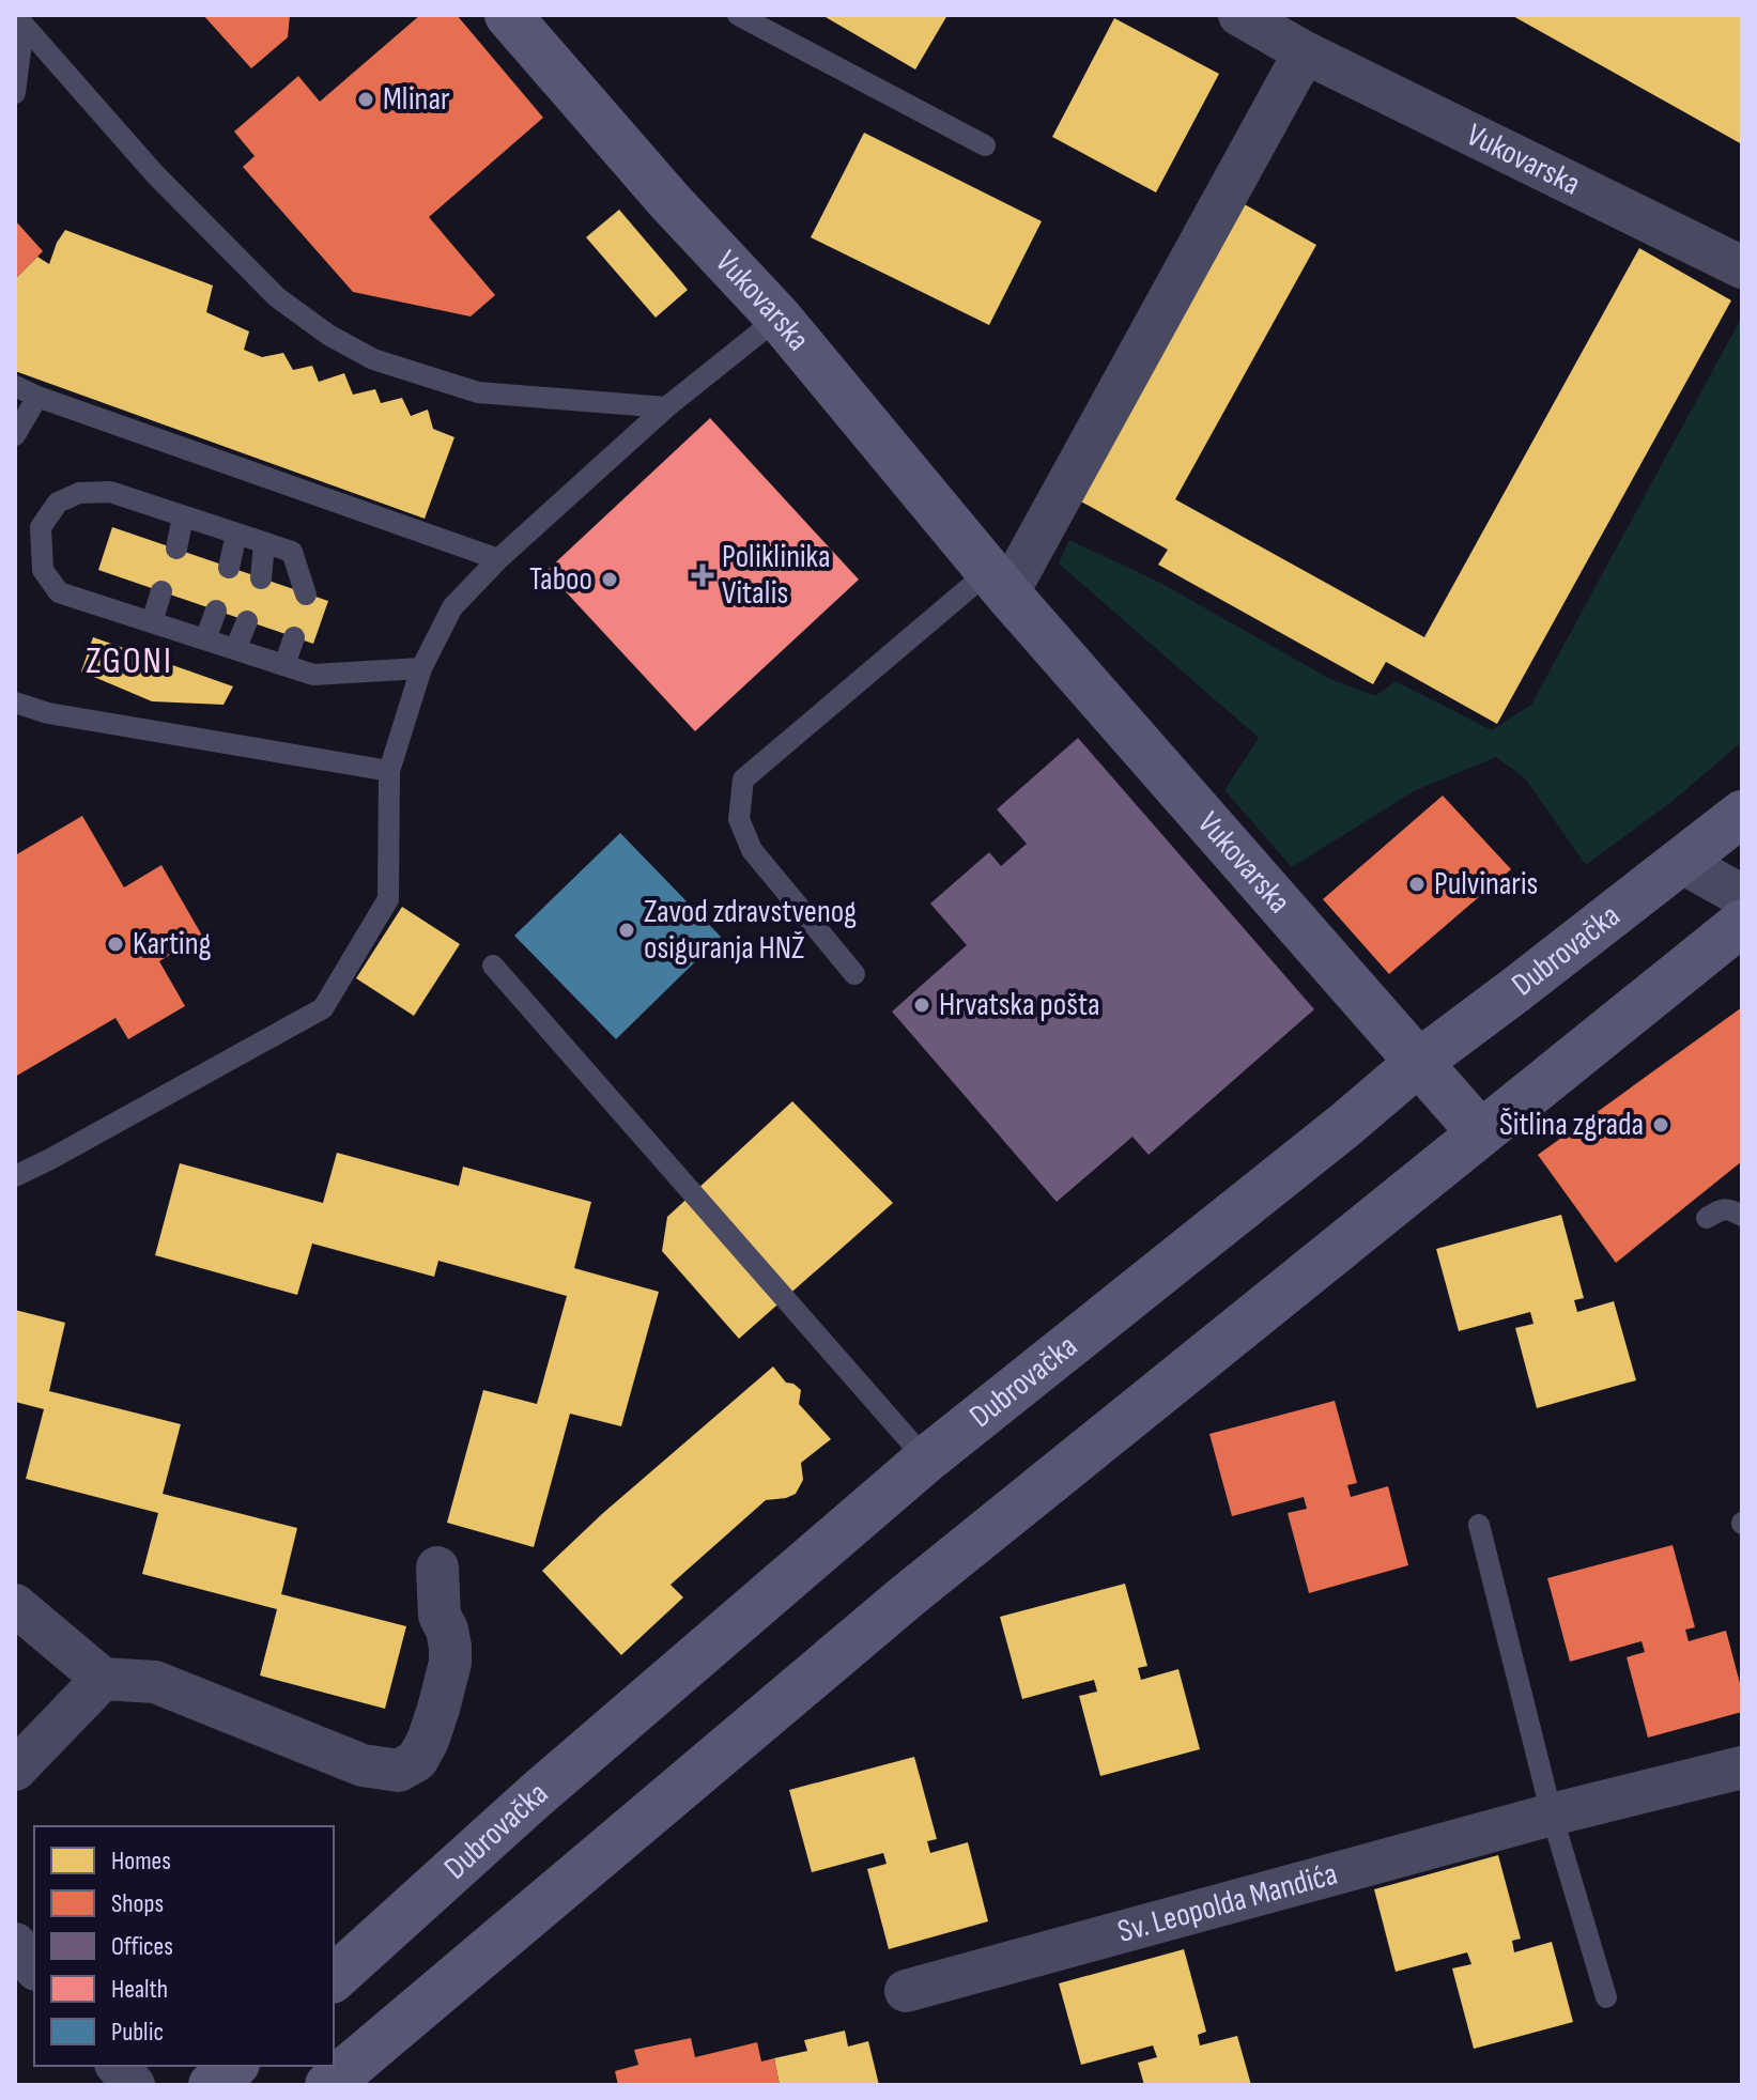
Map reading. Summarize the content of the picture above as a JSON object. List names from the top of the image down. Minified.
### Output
{"streets":{"street":["Vukovarska","Dubrovačka","Sv. Leopolda Mandića"]},"crossings":[["Vukovarska","Dubrovačka"]],"districts":["ZGONI"],"places":{"other":["Mlinar","Taboo","Pulvinaris","Zavod zdravstvenog osiguranja HNŽ","Karting","Hrvatska pošta","Šitlina zgrada"],"health":["Poliklinika Vitalis"]},"legend":["Homes","Shops","Offices","Health","Public"]}
